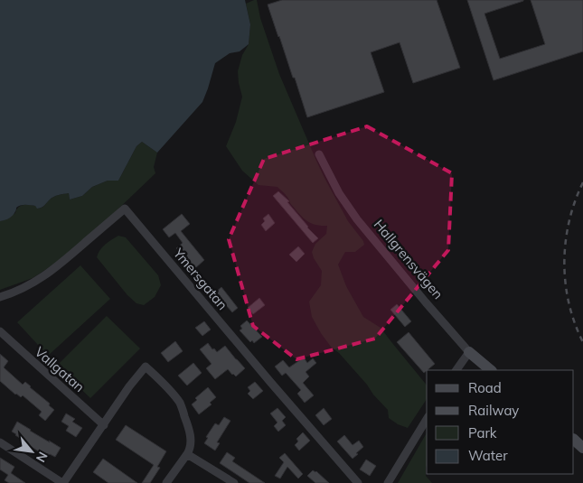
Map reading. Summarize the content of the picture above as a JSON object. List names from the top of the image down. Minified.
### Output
{"streets":{"street":["Hallgrensvägen","Ymersgatan","Vallgatan"]},"legend":["Road","Railway","Park","Water"],"north":"bottom right"}
